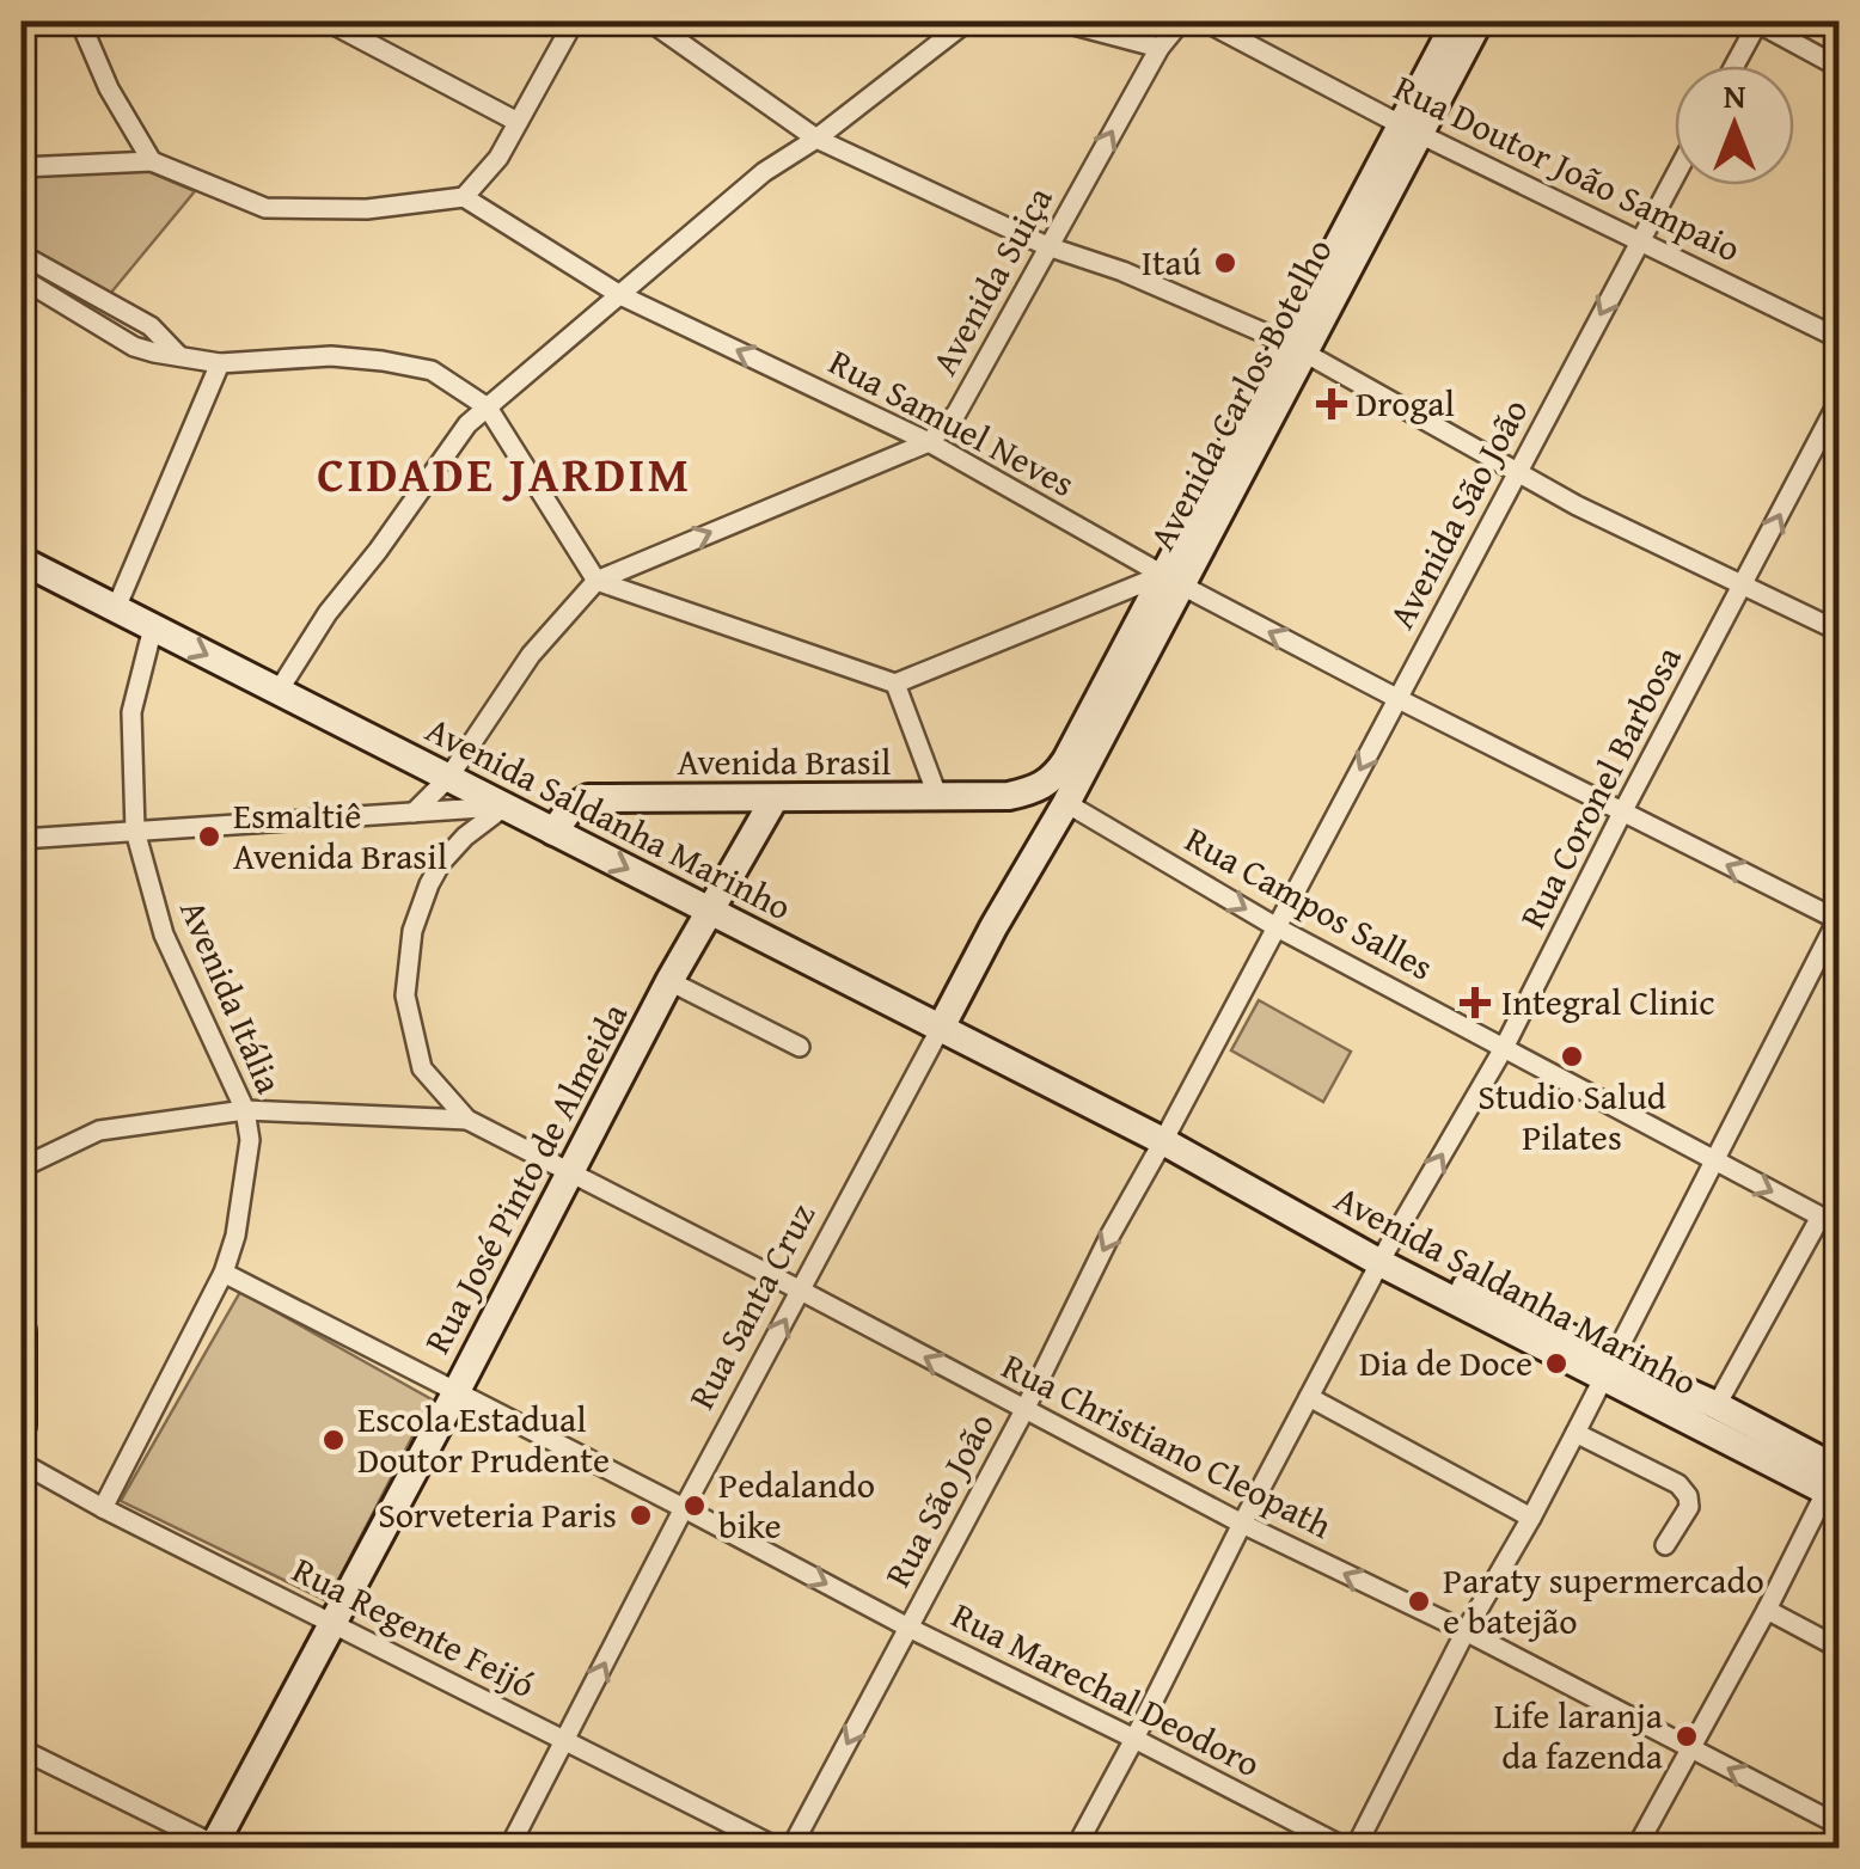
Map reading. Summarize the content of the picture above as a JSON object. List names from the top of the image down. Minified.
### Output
{"streets":{"main road":["Avenida Carlos Botelho","Avenida Brasil","Avenida Saldanha Marinho","Rua José Pinto de Almeida","Rua Santa Cruz"],"street":["Rua Doutor João Sampaio","Avenida Suiça","Rua Samuel Neves","Avenida São João","Rua Coronel Barbosa","Rua Campos Salles","Avenida Itália","Rua Christiano Cleopath","Rua São João","Rua Regente Feijó","Rua Marechal Deodoro"]},"crossings":[["Rua Doutor João Sampaio","Avenida Carlos Botelho"],["Rua Doutor João Sampaio","Avenida São João"],["Avenida Suiça","Rua Samuel Neves"],["Avenida Carlos Botelho","Rua Samuel Neves"],["Avenida Carlos Botelho","Rua Campos Salles"],["Avenida Carlos Botelho","Rua Santa Cruz"],["Rua Samuel Neves","Avenida São João"],["Rua Samuel Neves","Rua Coronel Barbosa"],["Avenida São João","Rua Campos Salles"],["Avenida São João","Rua São João"],["Avenida Brasil","Avenida Saldanha Marinho"],["Avenida Brasil","Rua José Pinto de Almeida"],["Rua Coronel Barbosa","Avenida Saldanha Marinho"],["Rua Coronel Barbosa","Rua Campos Salles"],["Rua Coronel Barbosa","Rua Christiano Cleopath"],["Rua Coronel Barbosa","Rua Marechal Deodoro"],["Avenida Saldanha Marinho","Avenida Itália"],["Avenida Saldanha Marinho","Rua José Pinto de Almeida"],["Avenida Saldanha Marinho","Rua Santa Cruz"],["Avenida Saldanha Marinho","Rua São João"],["Rua Campos Salles","Rua Santa Cruz"],["Rua Campos Salles","Rua São João"],["Avenida Itália","Rua Regente Feijó"],["Avenida Itália","Rua Marechal Deodoro"],["Rua José Pinto de Almeida","Rua Christiano Cleopath"],["Rua José Pinto de Almeida","Rua Regente Feijó"],["Rua José Pinto de Almeida","Rua Marechal Deodoro"],["Rua Santa Cruz","Rua Christiano Cleopath"],["Rua Santa Cruz","Rua Regente Feijó"],["Rua Santa Cruz","Rua Marechal Deodoro"],["Rua Christiano Cleopath","Rua São João"],["Rua São João","Rua Marechal Deodoro"]],"one_way":["Avenida Suiça","Rua Samuel Neves","Avenida São João","Rua Campos Salles","Rua Santa Cruz","Rua São João"],"districts":["CIDADE JARDIM"],"places":{"other":["Itaú","Esmaltiê Avenida Brasil","Studio Salud Pilates","Dia de Doce","Escola Estadual Doutor Prudente","Pedalando bike","Sorveteria Paris","Paraty supermercado e batejão","Life laranja da fazenda"],"health":["Drogal","Integral Clinic"]},"north":"top"}
